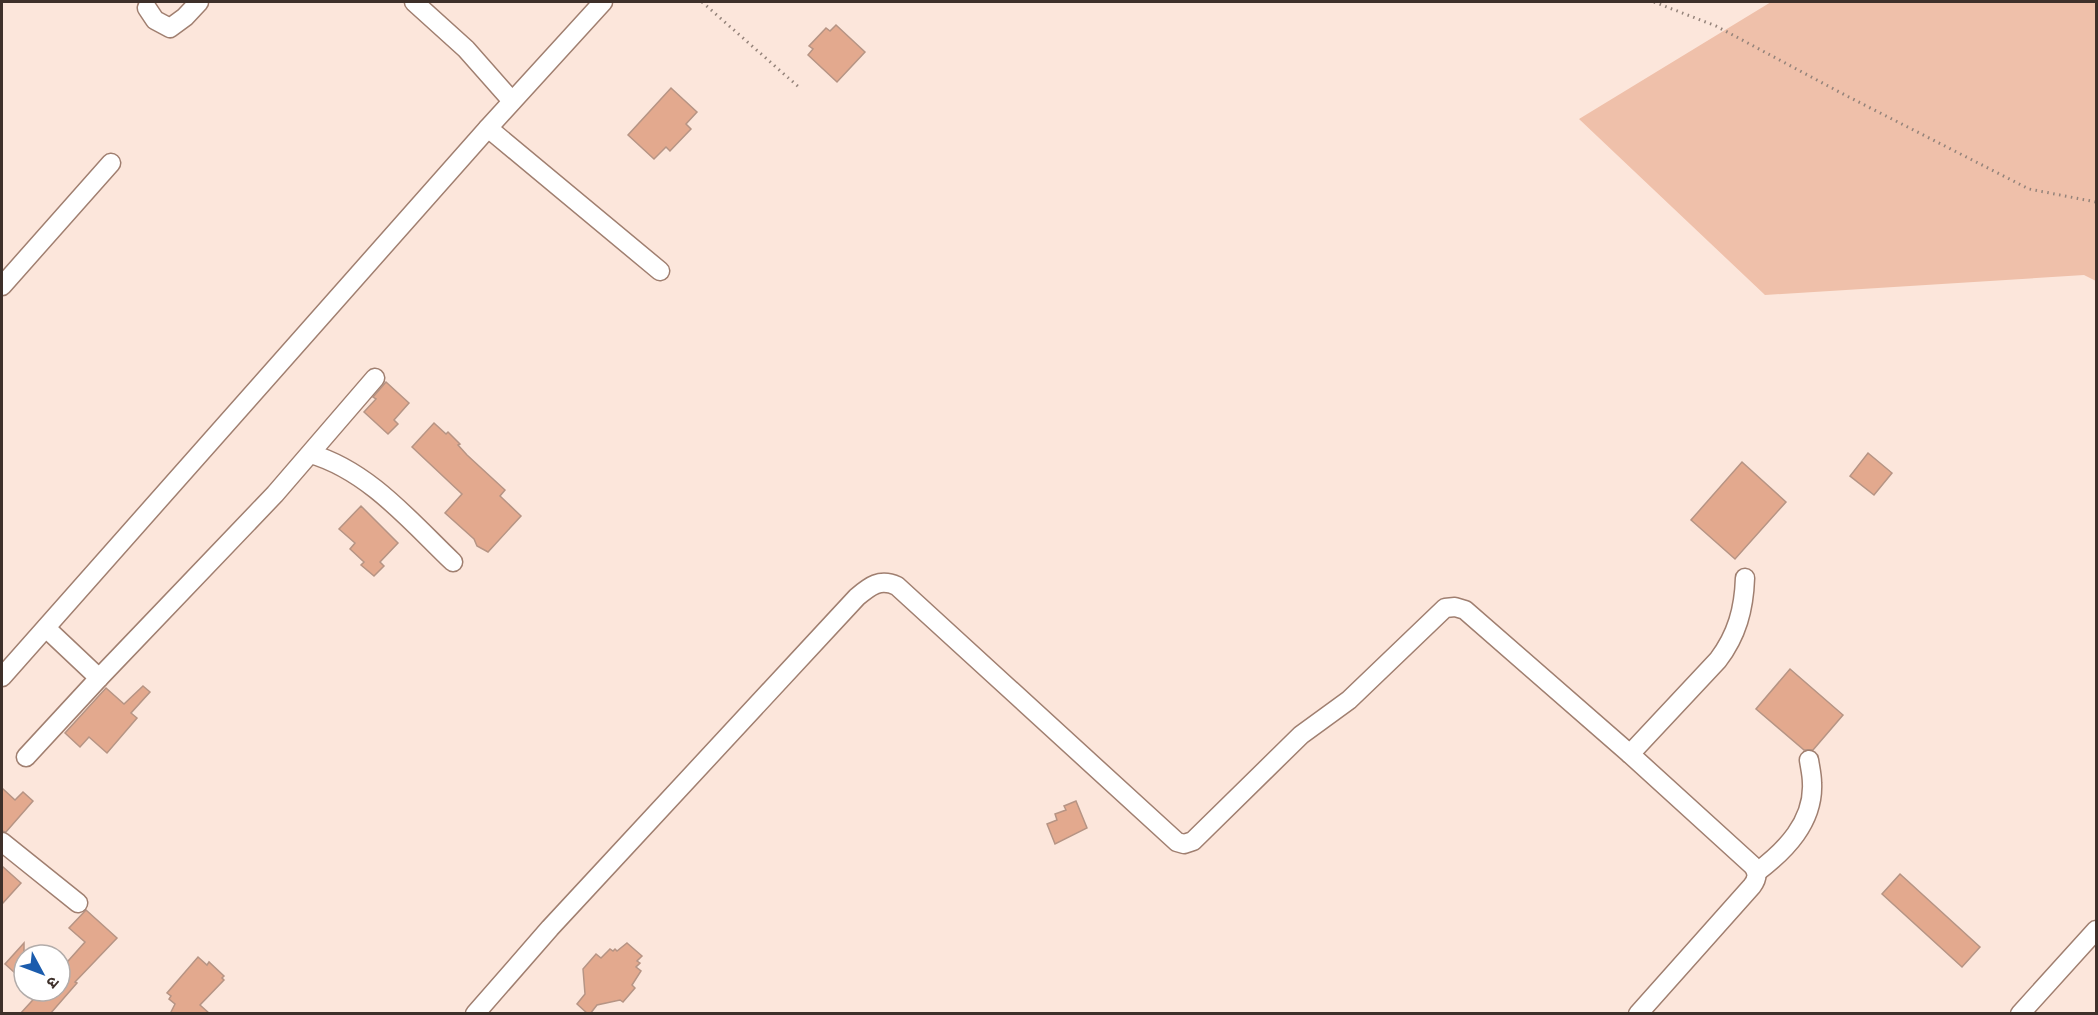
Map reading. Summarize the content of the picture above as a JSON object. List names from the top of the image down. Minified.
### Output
{"north":"bottom right"}
